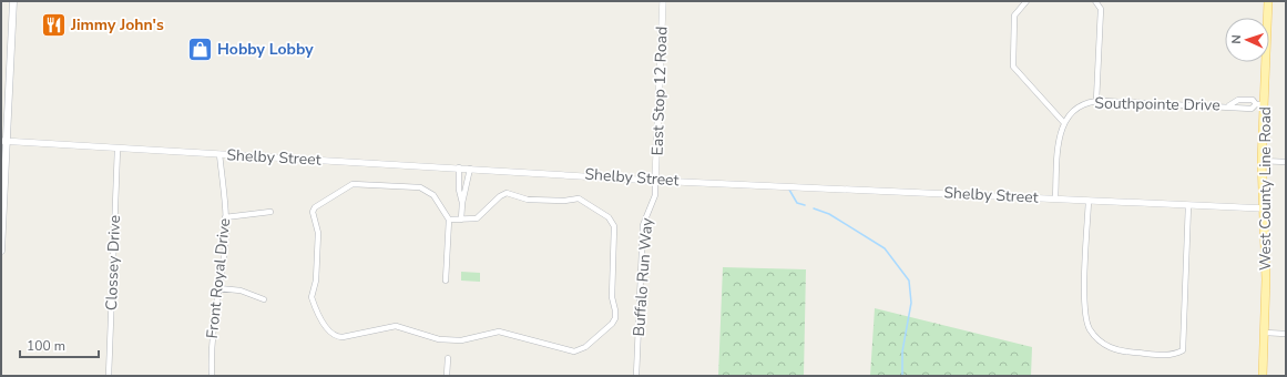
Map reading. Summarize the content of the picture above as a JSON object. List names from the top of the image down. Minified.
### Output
{"streets":{"main road":["West County Line Road"],"street":["East Stop 12 Road","Southpointe Drive","Shelby Street","Clossey Drive","Buffalo Run Way","Front Royal Drive"]},"crossings":[["East Stop 12 Road","Shelby Street"],["East Stop 12 Road","Buffalo Run Way"],["Southpointe Drive","Shelby Street"],["Southpointe Drive","West County Line Road"],["Shelby Street","West County Line Road"],["Shelby Street","Clossey Drive"],["Shelby Street","Buffalo Run Way"],["Shelby Street","Front Royal Drive"]],"places":{"restaurant":["Jimmy John's"],"shop":["Hobby Lobby"]},"scale_bar":"100 m","north":"left"}
